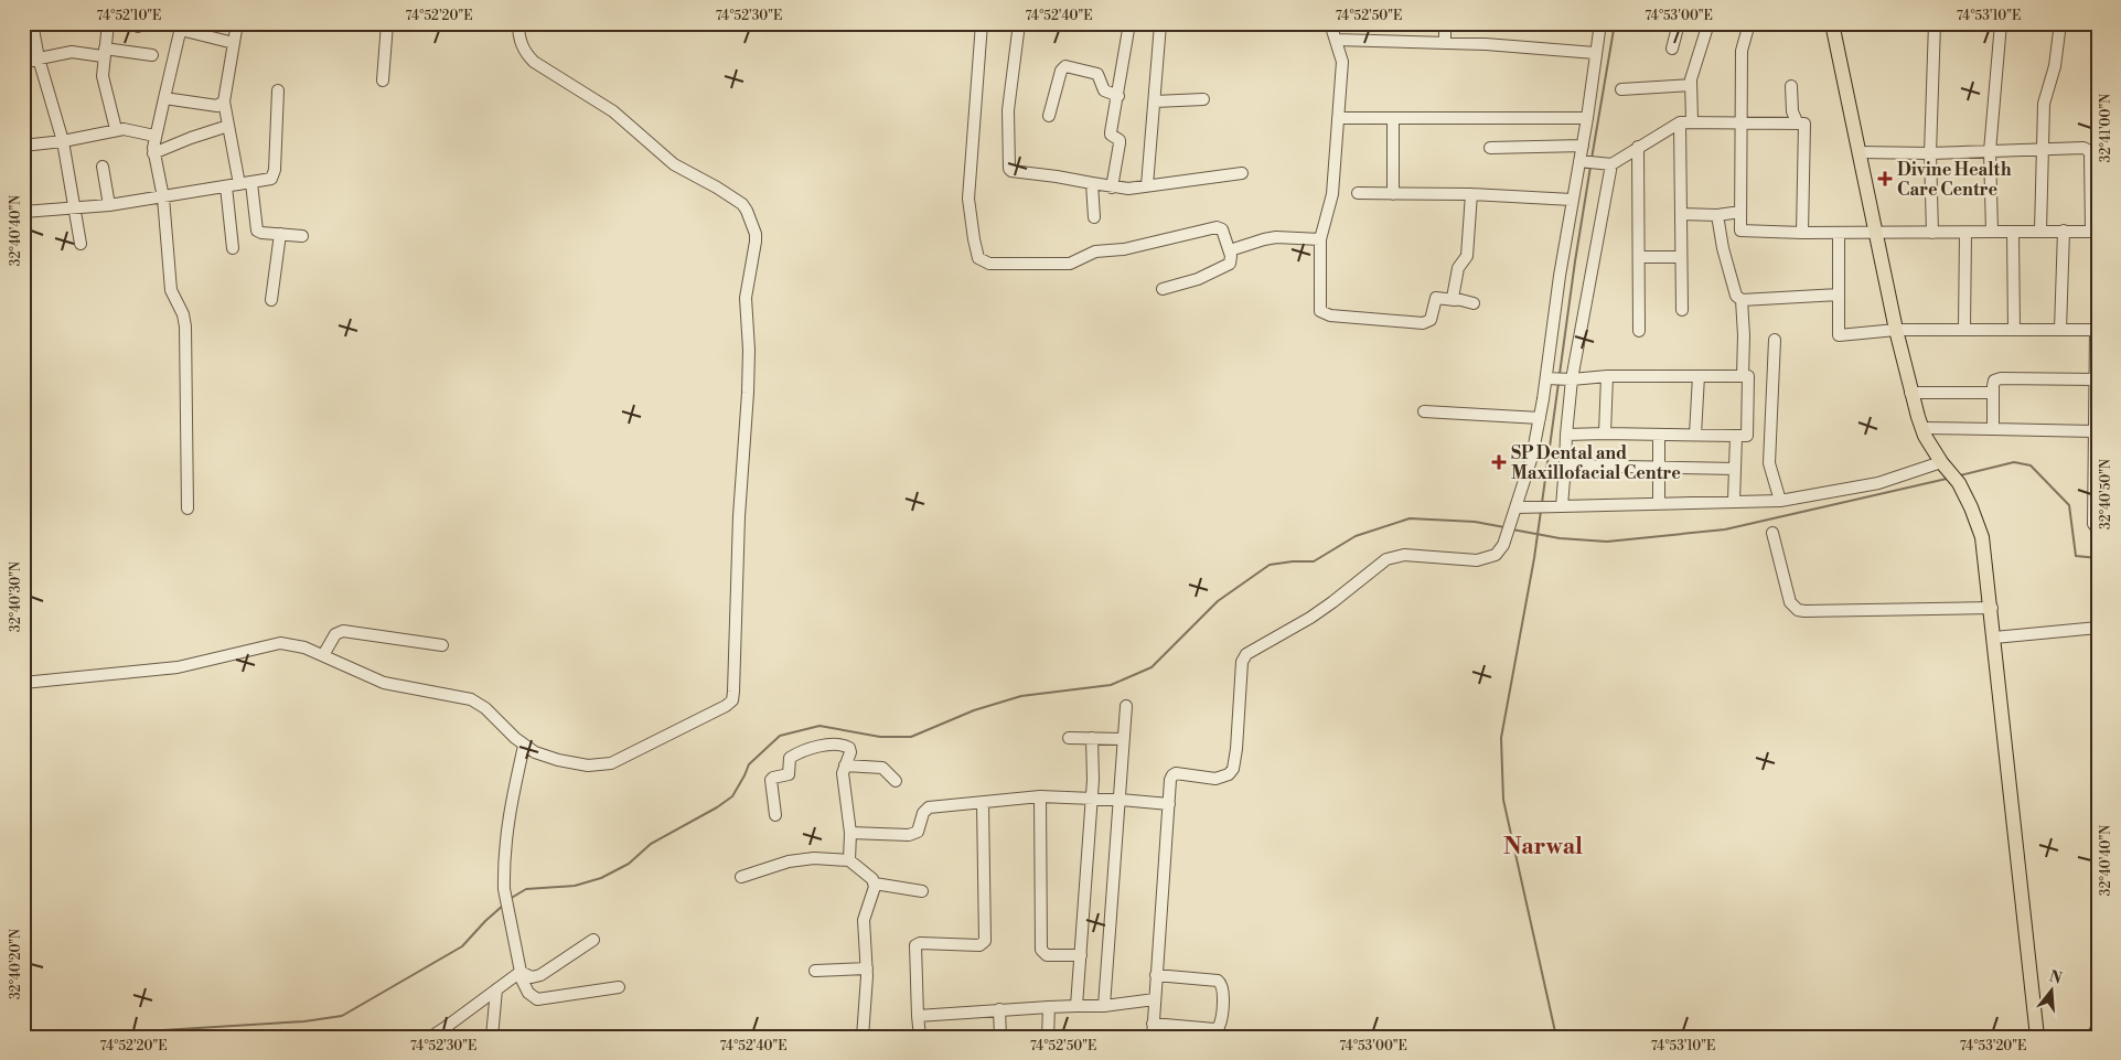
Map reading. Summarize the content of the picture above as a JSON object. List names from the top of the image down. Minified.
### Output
{"districts":["Narwal"],"places":{"health":["Divine Health Care Centre","SP Dental and Maxillofacial Centre"]},"north":"top","coordinates":["74°52'10\"E","74°52'20\"E","74°52'30\"E","74°52'40\"E","74°52'50\"E","74°53'00\"E","74°53'10\"E","32°41'00\"N","32°40'40\"N","32°40'50\"N","32°40'30\"N","32°40'20\"N","74°53'20\"E"]}
